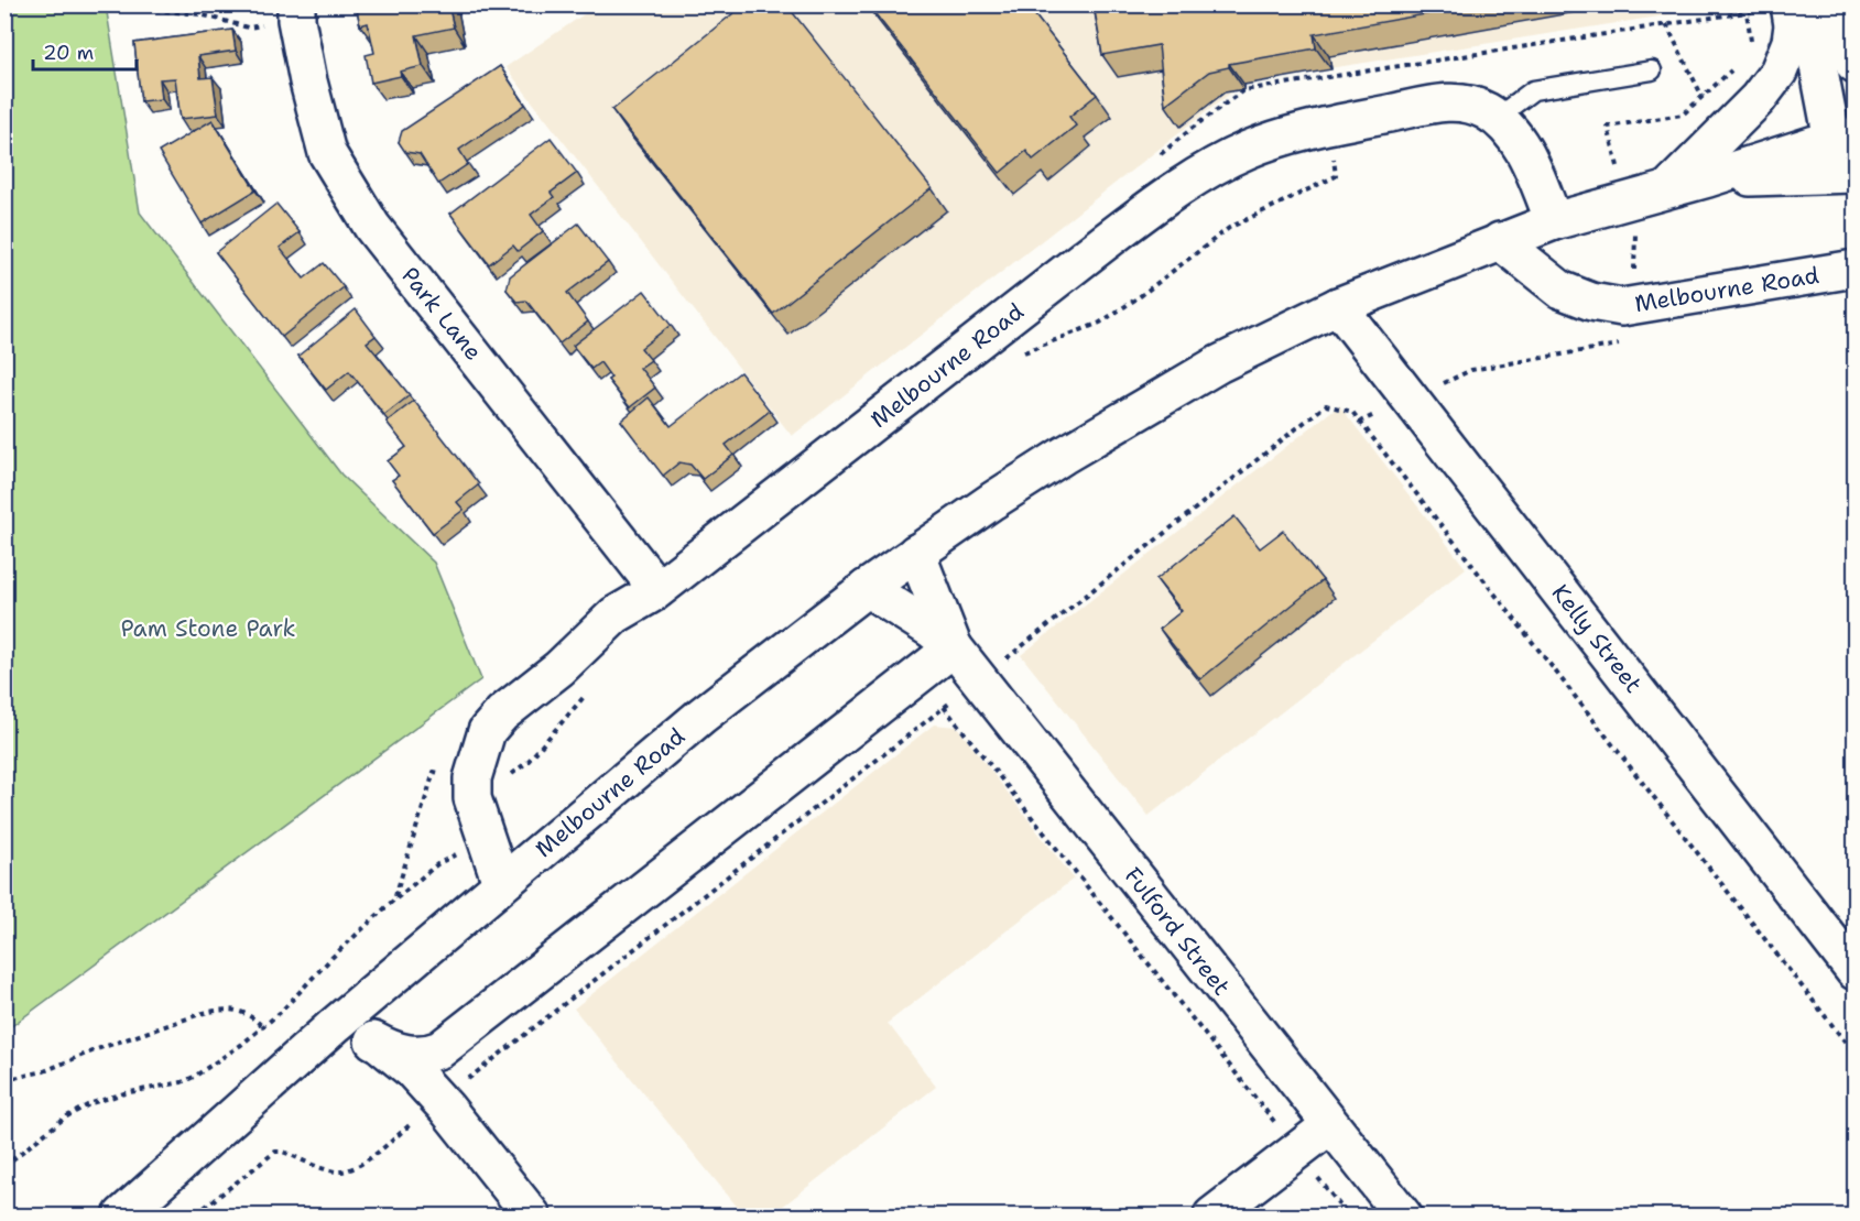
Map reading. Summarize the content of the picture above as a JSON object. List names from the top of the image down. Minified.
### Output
{"streets":{"street":["Melbourne Road","Park Lane","Kelly Street","Fulford Street"]},"crossings":[["Melbourne Road","Park Lane"],["Melbourne Road","Kelly Street"],["Melbourne Road","Fulford Street"]],"parks":["Pam Stone Park"],"scale_bar":"20 m"}
